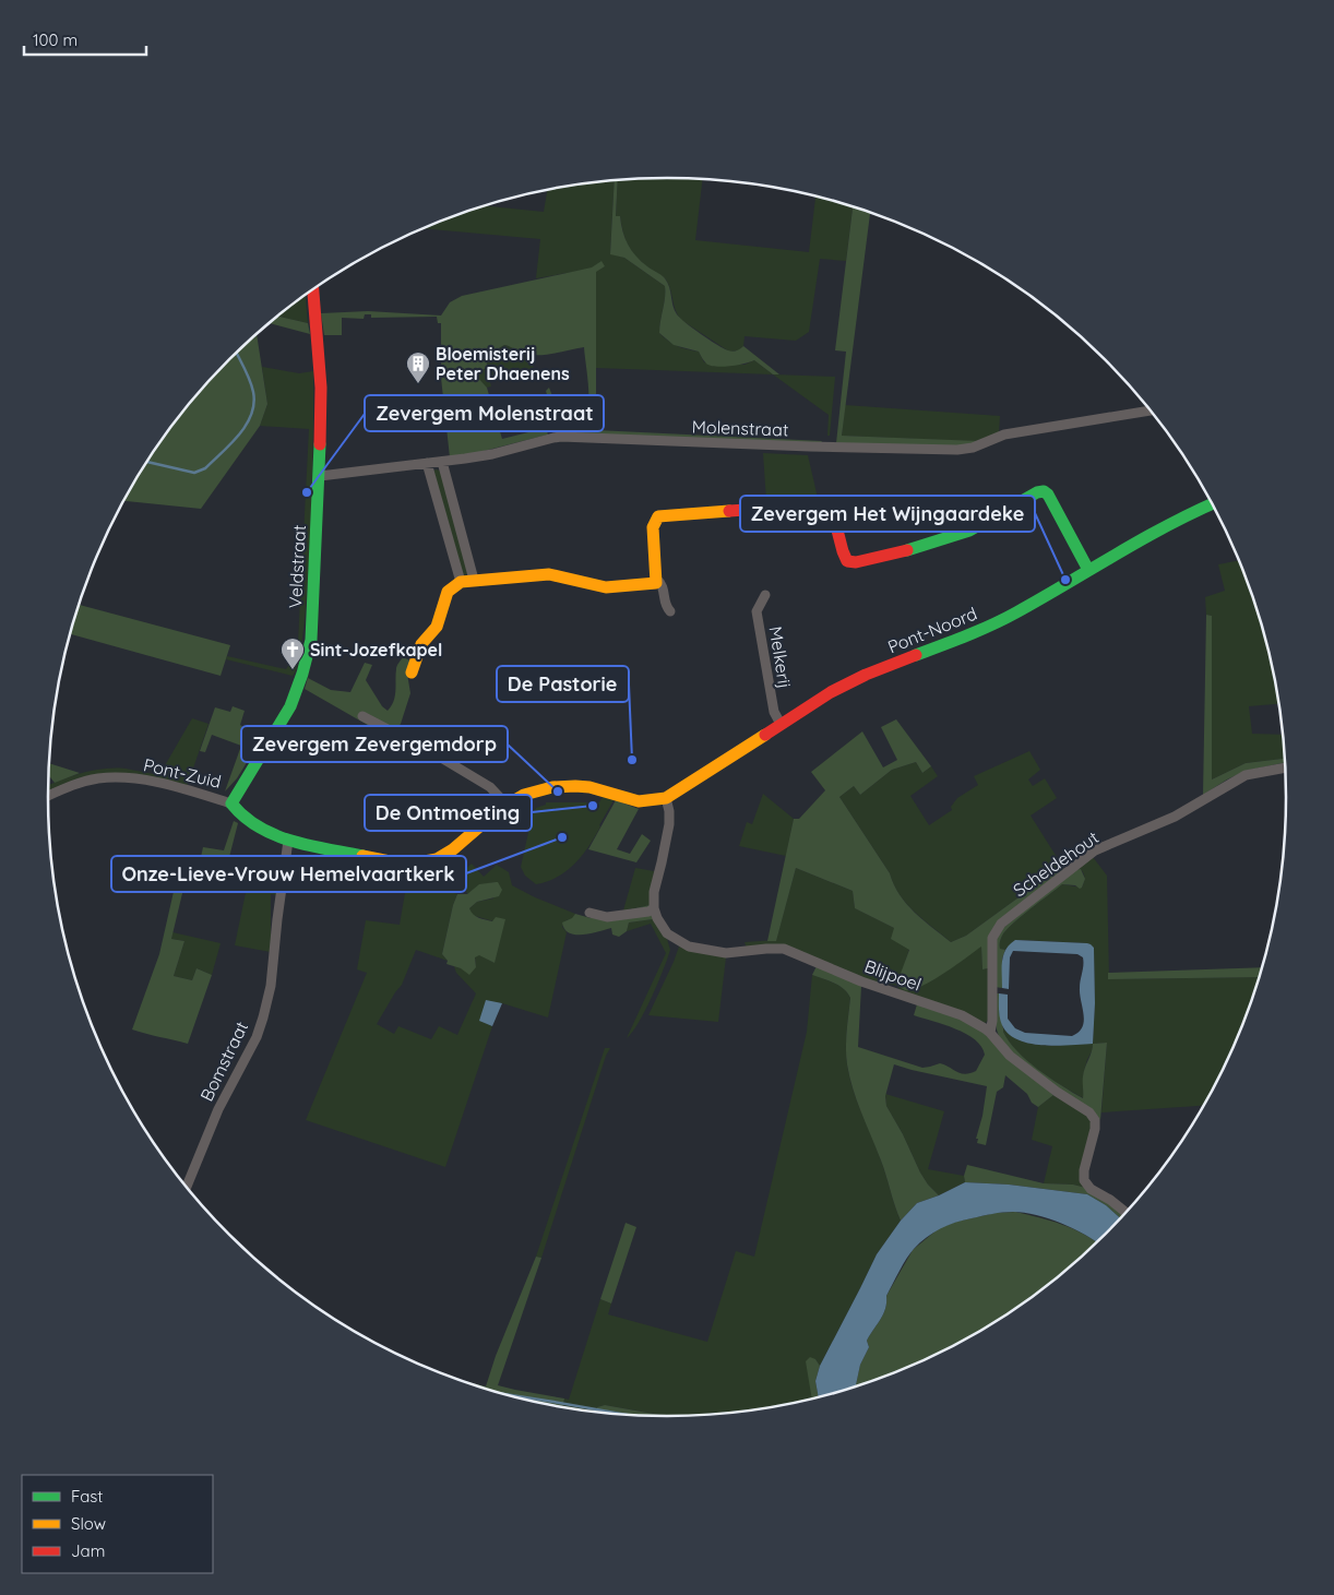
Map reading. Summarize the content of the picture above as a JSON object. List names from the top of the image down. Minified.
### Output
{"streets":{"street":["Molenstraat","Veldstraat","Pont-Noord","Melkerij","Pont-Zuid","Scheldehout","Blijpoel","Bomstraat"]},"crossings":[["Molenstraat","Veldstraat"],["Veldstraat","Pont-Zuid"],["Pont-Noord","Melkerij"],["Pont-Zuid","Bomstraat"],["Scheldehout","Blijpoel"]],"places":{"building":["Bloemisterij Peter Dhaenens"],"other":["Zevergem Molenstraat","Zevergem Het Wijngaardeke","De Pastorie","Zevergem Zevergemdorp","De Ontmoeting","Onze-Lieve-Vrouw Hemelvaartkerk"],"church":["Sint-Jozefkapel"]},"legend":["Fast","Slow","Jam"],"scale_bar":"100 m"}
